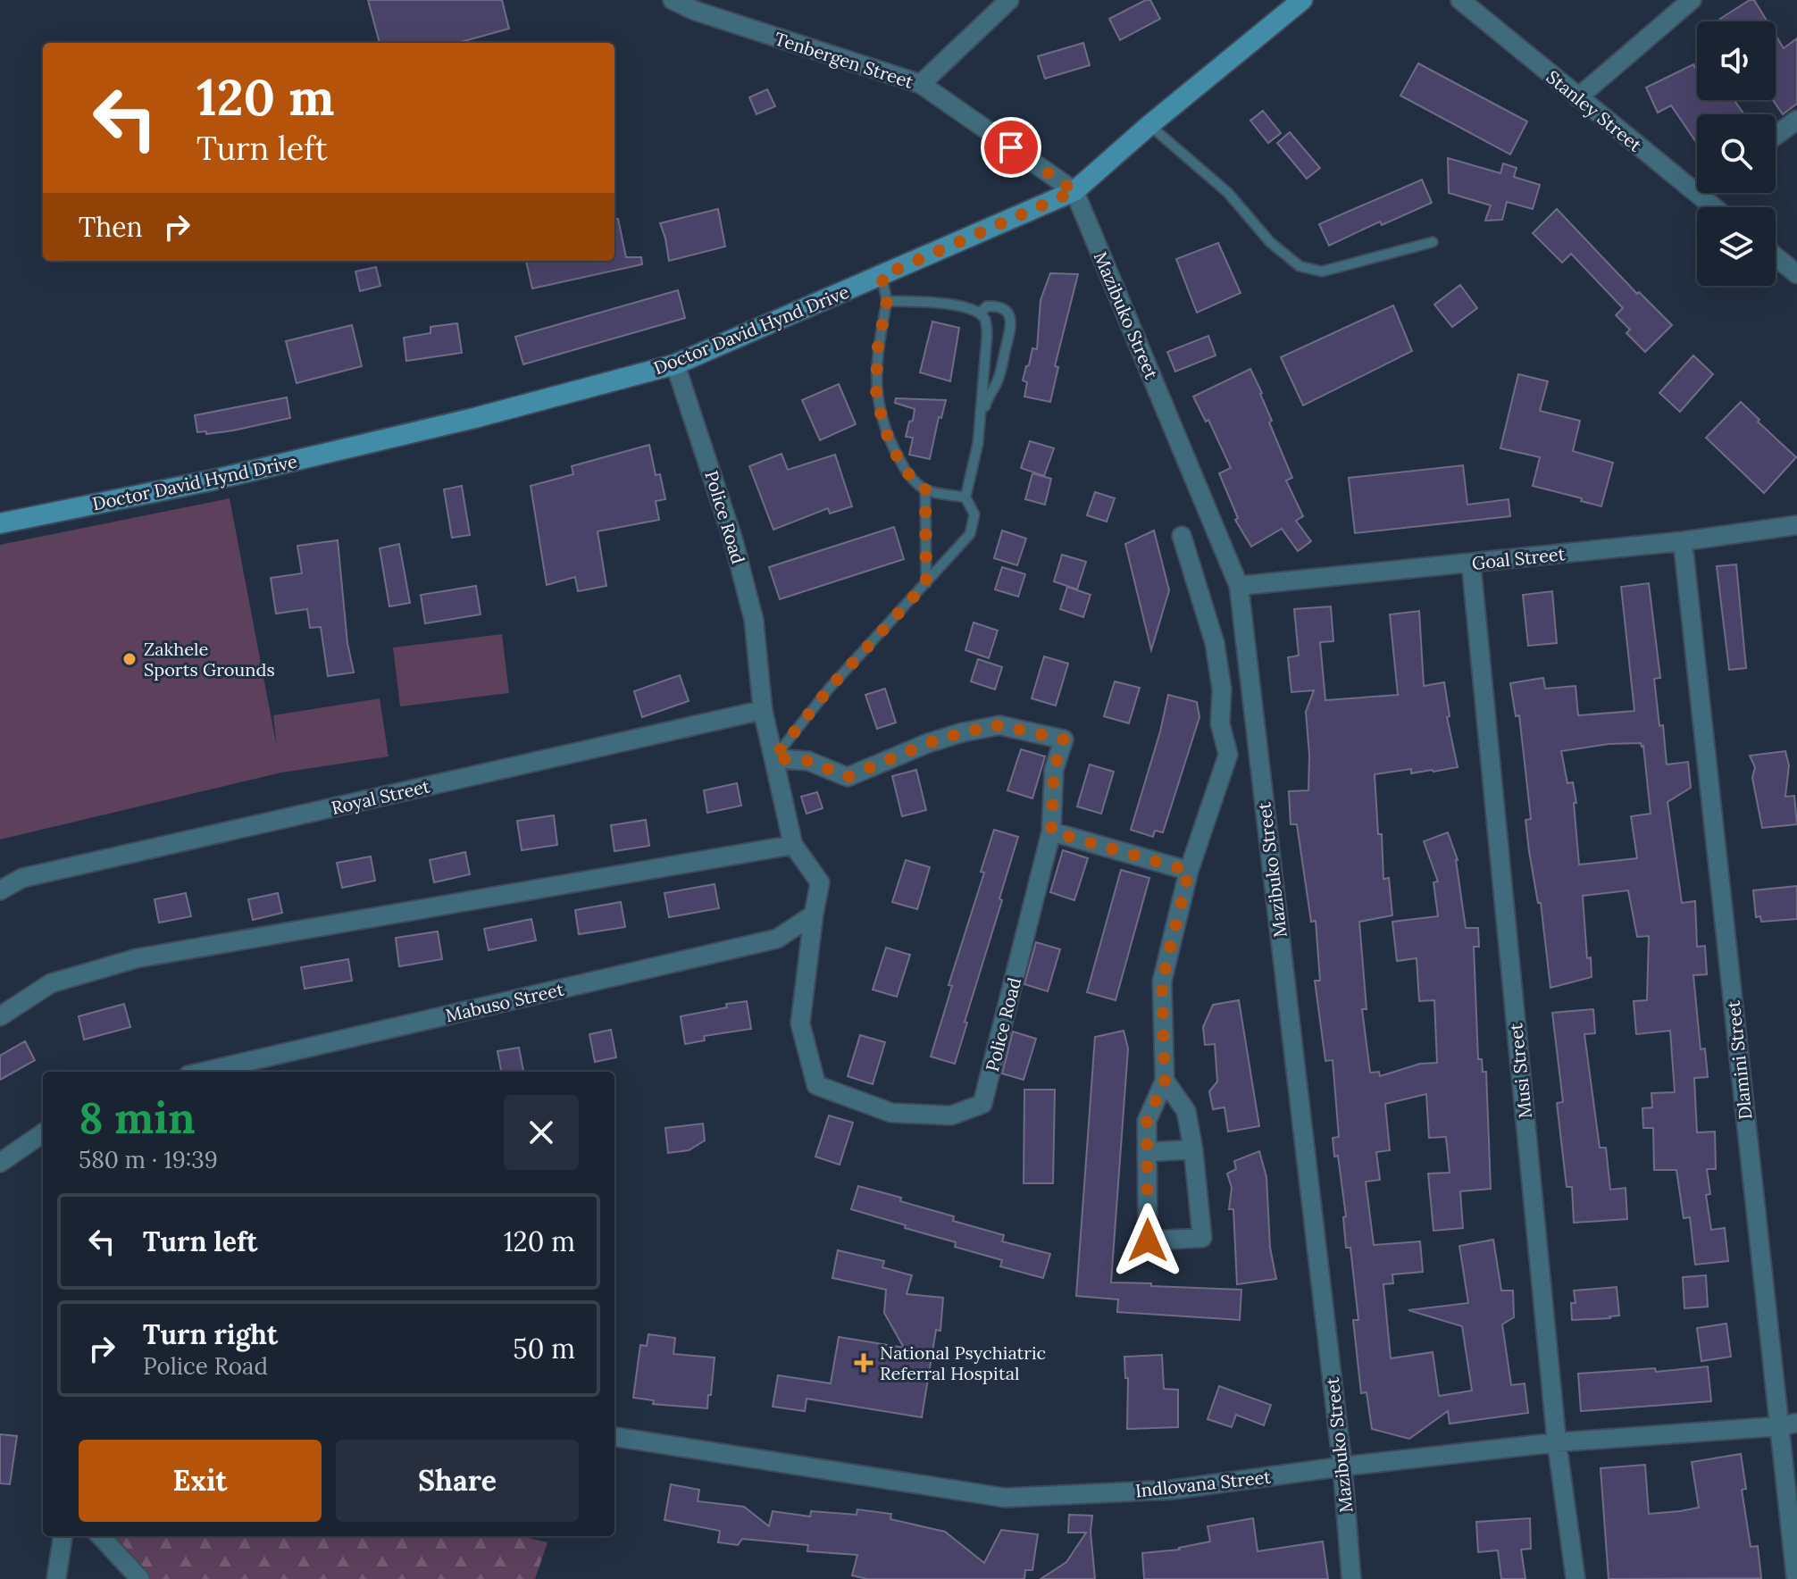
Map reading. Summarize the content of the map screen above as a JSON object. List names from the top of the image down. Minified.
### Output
{"streets":{"main road":["Doctor David Hynd Drive"],"street":["Tenbergen Street","Stanley Street","Mazibuko Street","Police Road","Goal Street","Royal Street","Mabuso Street","Dlamini Street","Musi Street","Indlovana Street"]},"crossings":[["Tenbergen Street","Mazibuko Street"],["Tenbergen Street","Doctor David Hynd Drive"],["Mazibuko Street","Doctor David Hynd Drive"],["Mazibuko Street","Goal Street"],["Mazibuko Street","Indlovana Street"],["Doctor David Hynd Drive","Police Road"],["Police Road","Royal Street"],["Police Road","Mabuso Street"],["Goal Street","Dlamini Street"],["Goal Street","Musi Street"],["Dlamini Street","Indlovana Street"],["Musi Street","Indlovana Street"]],"places":{"other":["Zakhele Sports Grounds"],"health":["National Psychiatric Referral Hospital"]},"page":{"turn":["120 m","Turn left"],"then":"Then","heading":["8 min","580 m · 19:39"],"list":[{"name":"Turn left","value":"120 m"},{"name":"Turn right","note":"Police Road","value":"50 m"}],"buttons":["Exit","Share"]}}
